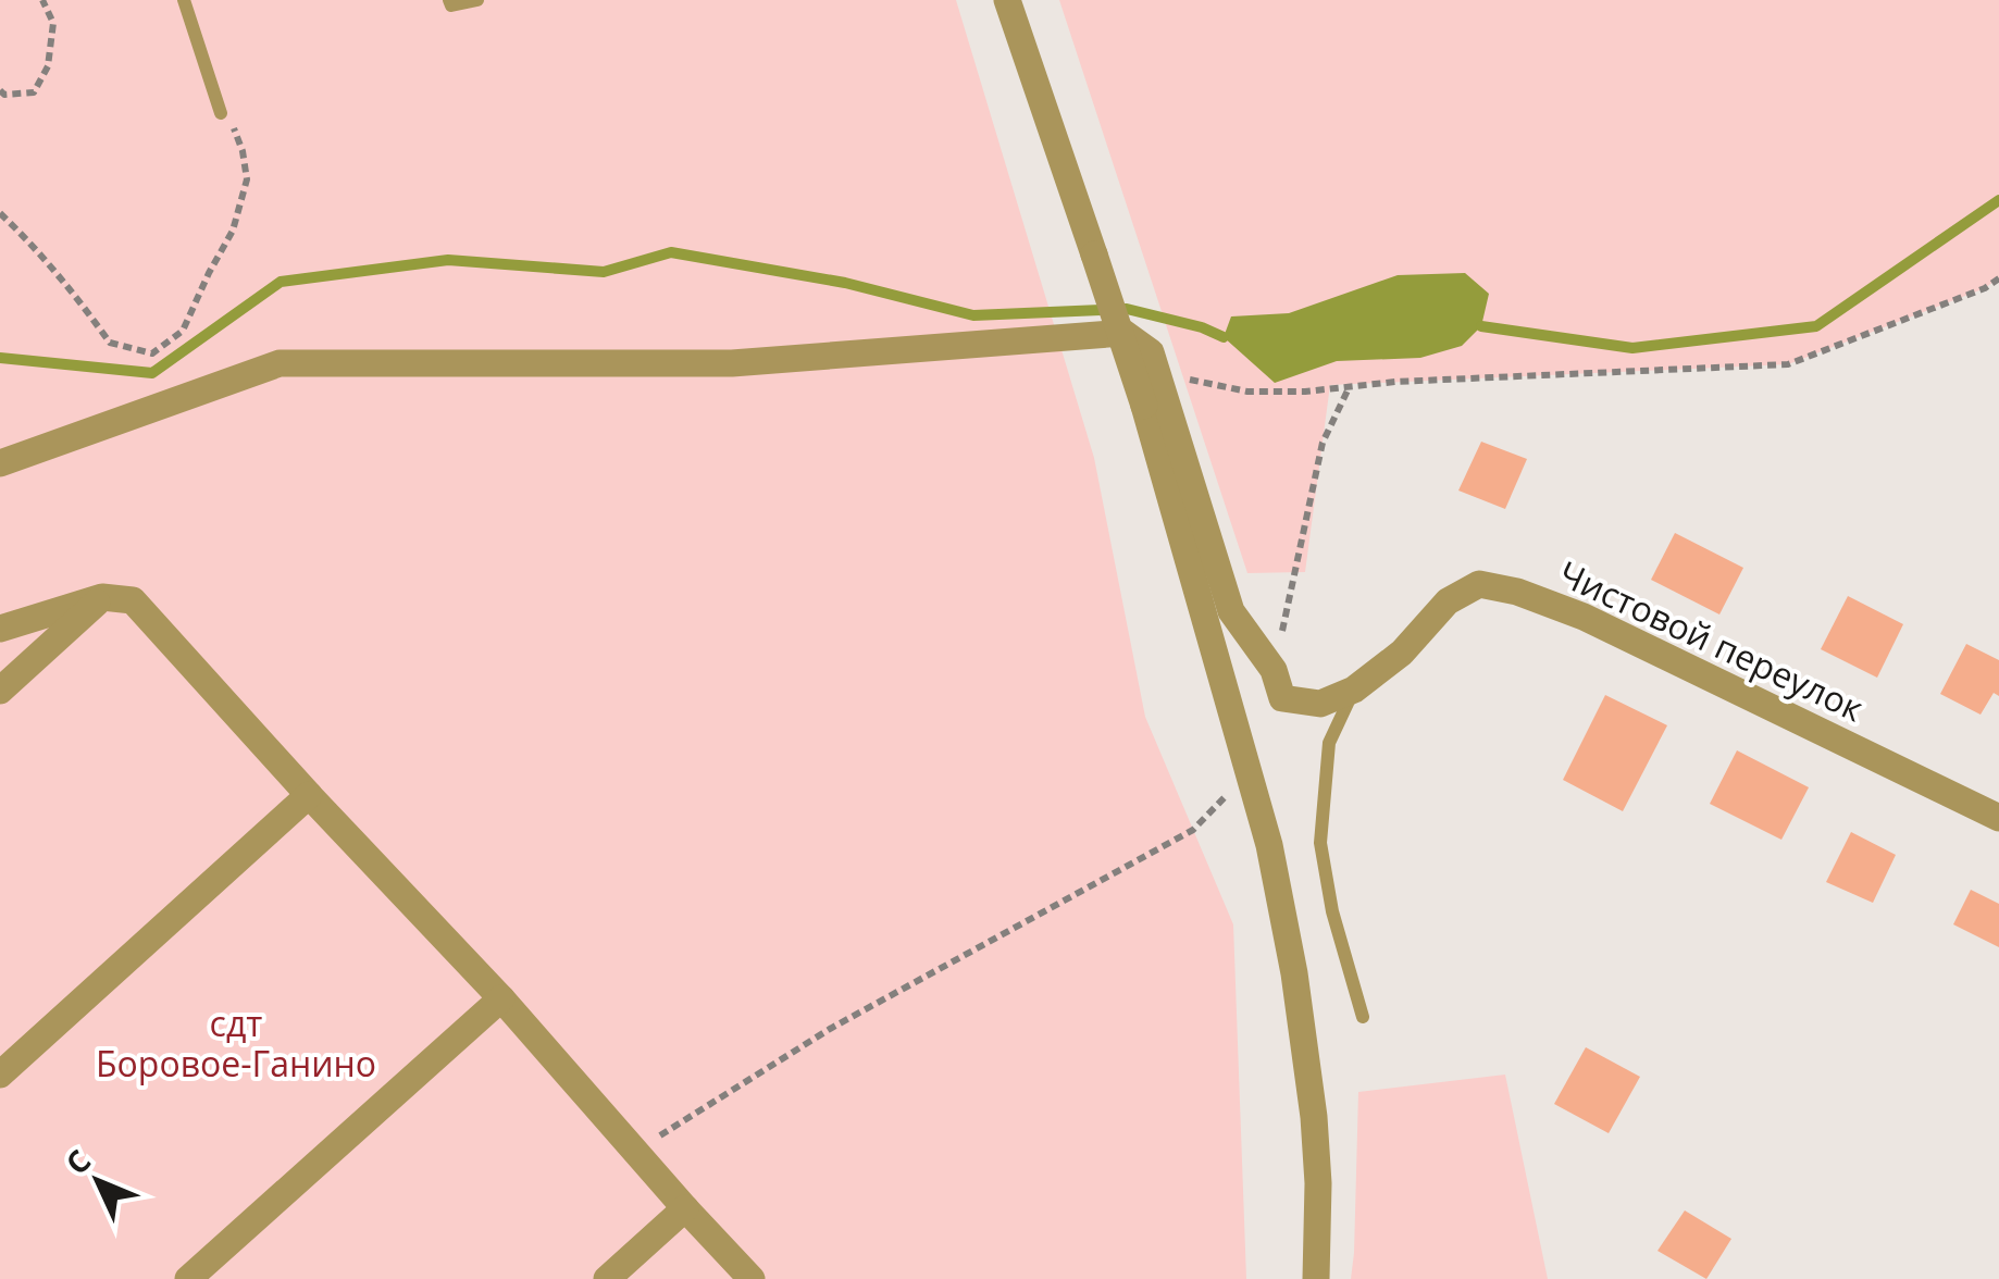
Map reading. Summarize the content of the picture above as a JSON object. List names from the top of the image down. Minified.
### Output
{"streets":{"street":["Чистовой переулок"]},"parks":["сдт Боровое-Ганино"],"north":"top left"}
